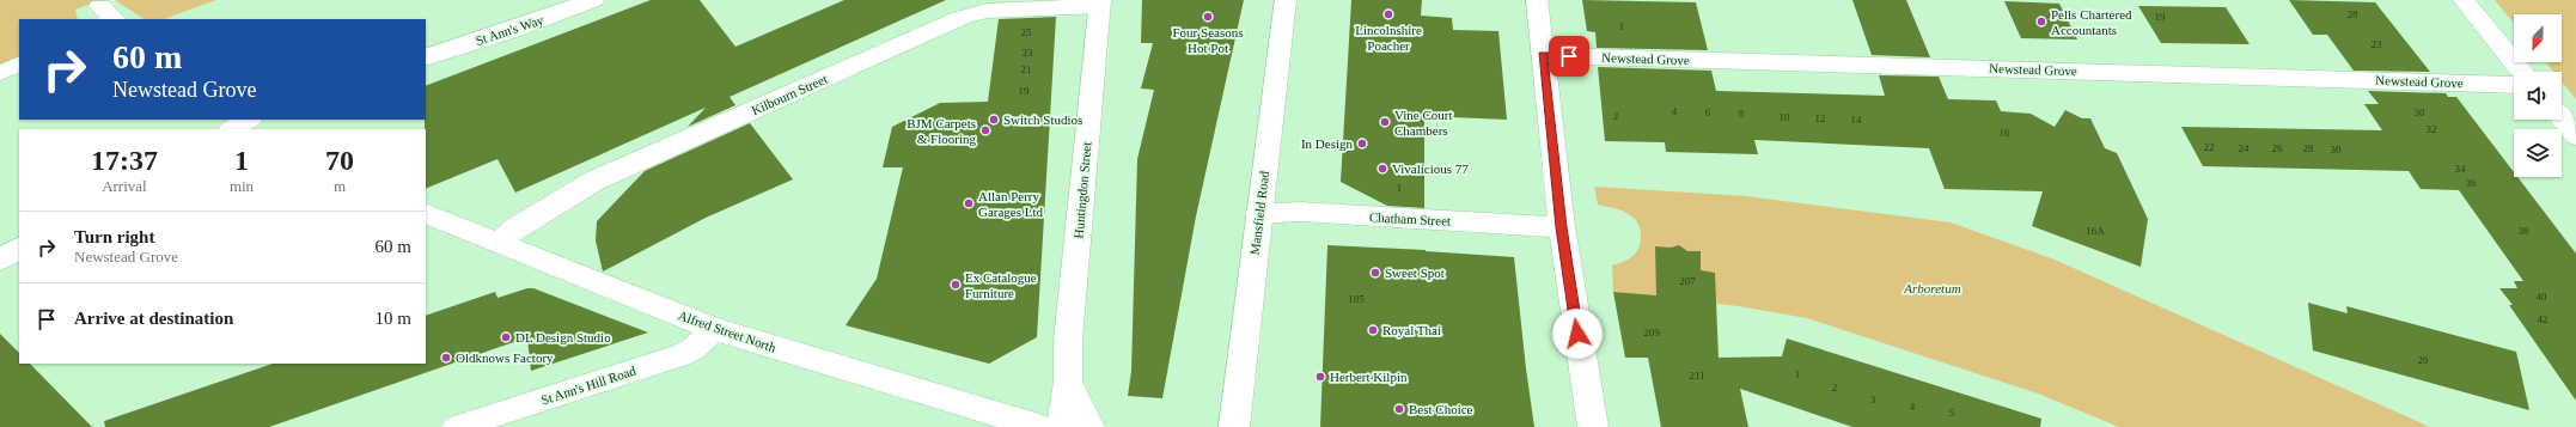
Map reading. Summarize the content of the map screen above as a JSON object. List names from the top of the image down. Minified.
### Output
{"streets":{"main road":["St Ann's Way","Newstead Grove","Kilbourn Street","Huntingdon Street","Mansfield Road","Chatham Street","Alfred Street North","St Ann's Hill Road"]},"crossings":[["Kilbourn Street","Huntingdon Street"],["Kilbourn Street","Alfred Street North"],["Mansfield Road","Chatham Street"],["Alfred Street North","St Ann's Hill Road"]],"parks":["Arboretum"],"places":["Lincolnshire Poacher","Four Seasons Hot Pot","Pells Chartered Accountants","Switch Studios","Vine Court Chambers","BJM Carpets & Flooring","In Design","Vivalicious 77","Allan Perry Garages Ltd","Sweet Spot","Ex Catalogue Furniture","Royal Thai","DL Design Studio","Oldknows Factory","Herbert Kilpin","Best Choice"],"house_numbers":["28","19","1","25","23","23","21","19","4","6","30","8","2","10","12","14","32","16","22","24","26","28","30","34","36","1","16A","38","207","40","185","42","209","20","1","211","2","3","4","5"],"north":"bottom left","page":{"turn":["60 m","Newstead Grove"],"eta":["17:37","Arrival","1","min","70","m"],"list":[{"name":"Turn right","note":"Newstead Grove","value":"60 m"},{"name":"Arrive at destination","value":"10 m"}]}}
